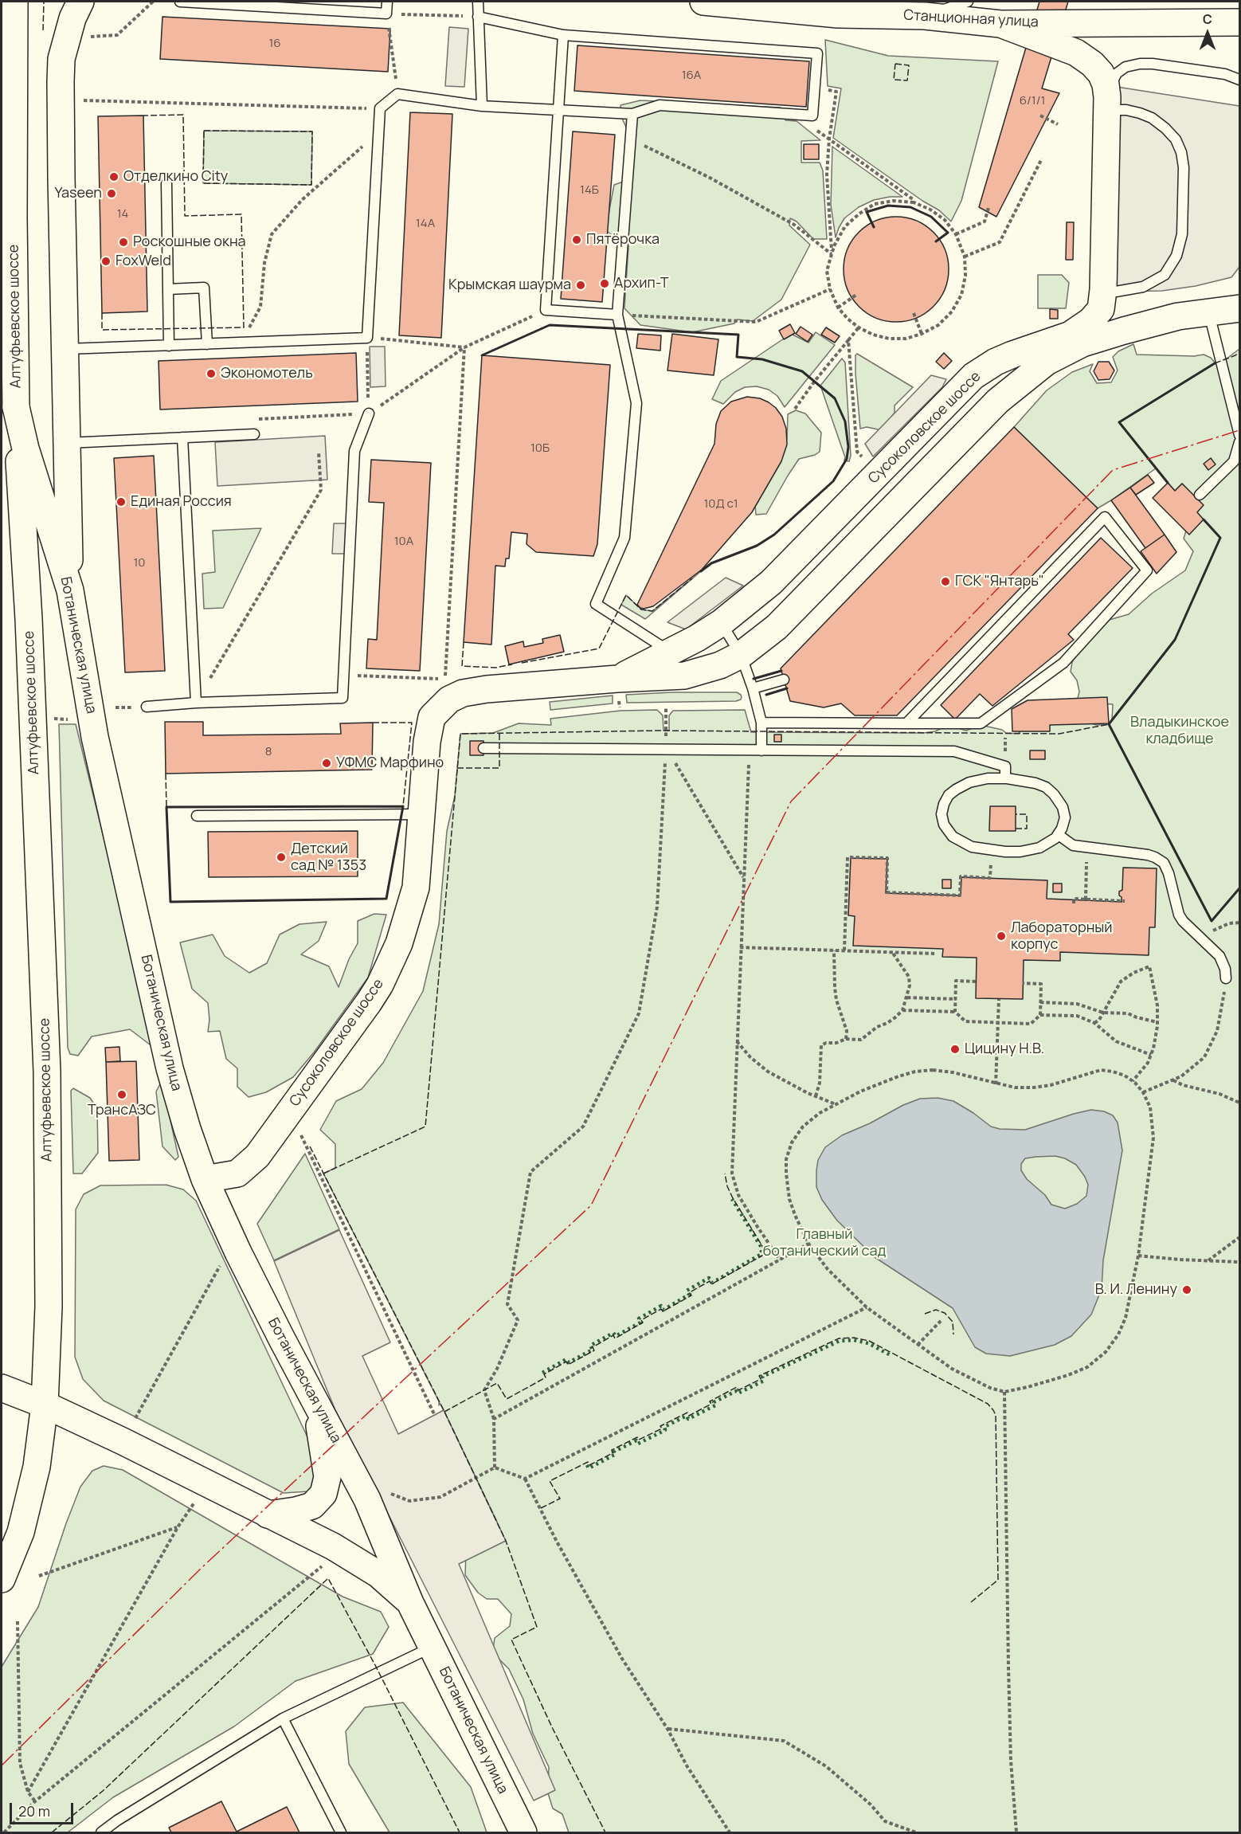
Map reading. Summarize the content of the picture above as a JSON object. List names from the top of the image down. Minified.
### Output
{"streets":{"main road":["Станционная улица","Алтуфьевское шоссе","Сусоколовское шоссе","Ботаническая улица"]},"crossings":[["Станционная улица","Сусоколовское шоссе"],["Алтуфьевское шоссе","Ботаническая улица"],["Сусоколовское шоссе","Ботаническая улица"]],"parks":["Владыкинское кладбище","Главный ботанический сад"],"places":["Отделкино City","Yaseen","Пятёрочка","Роскошные окна","FoxWeld","Архип-Т","Крымская шаурма","Экономотель","Единая Россия","ГСК \"Янтарь\"","УФМС Марфино","Детский сад № 1353","Лабораторный корпус","Цицину Н.В.","ТрансАЗС","В. И. Ленину"],"house_numbers":["16","16А","6/1/1","14Б","14","14А","10Б","10Д с1","10А","10","8"],"scale_bar":"20 m","north":"top"}
